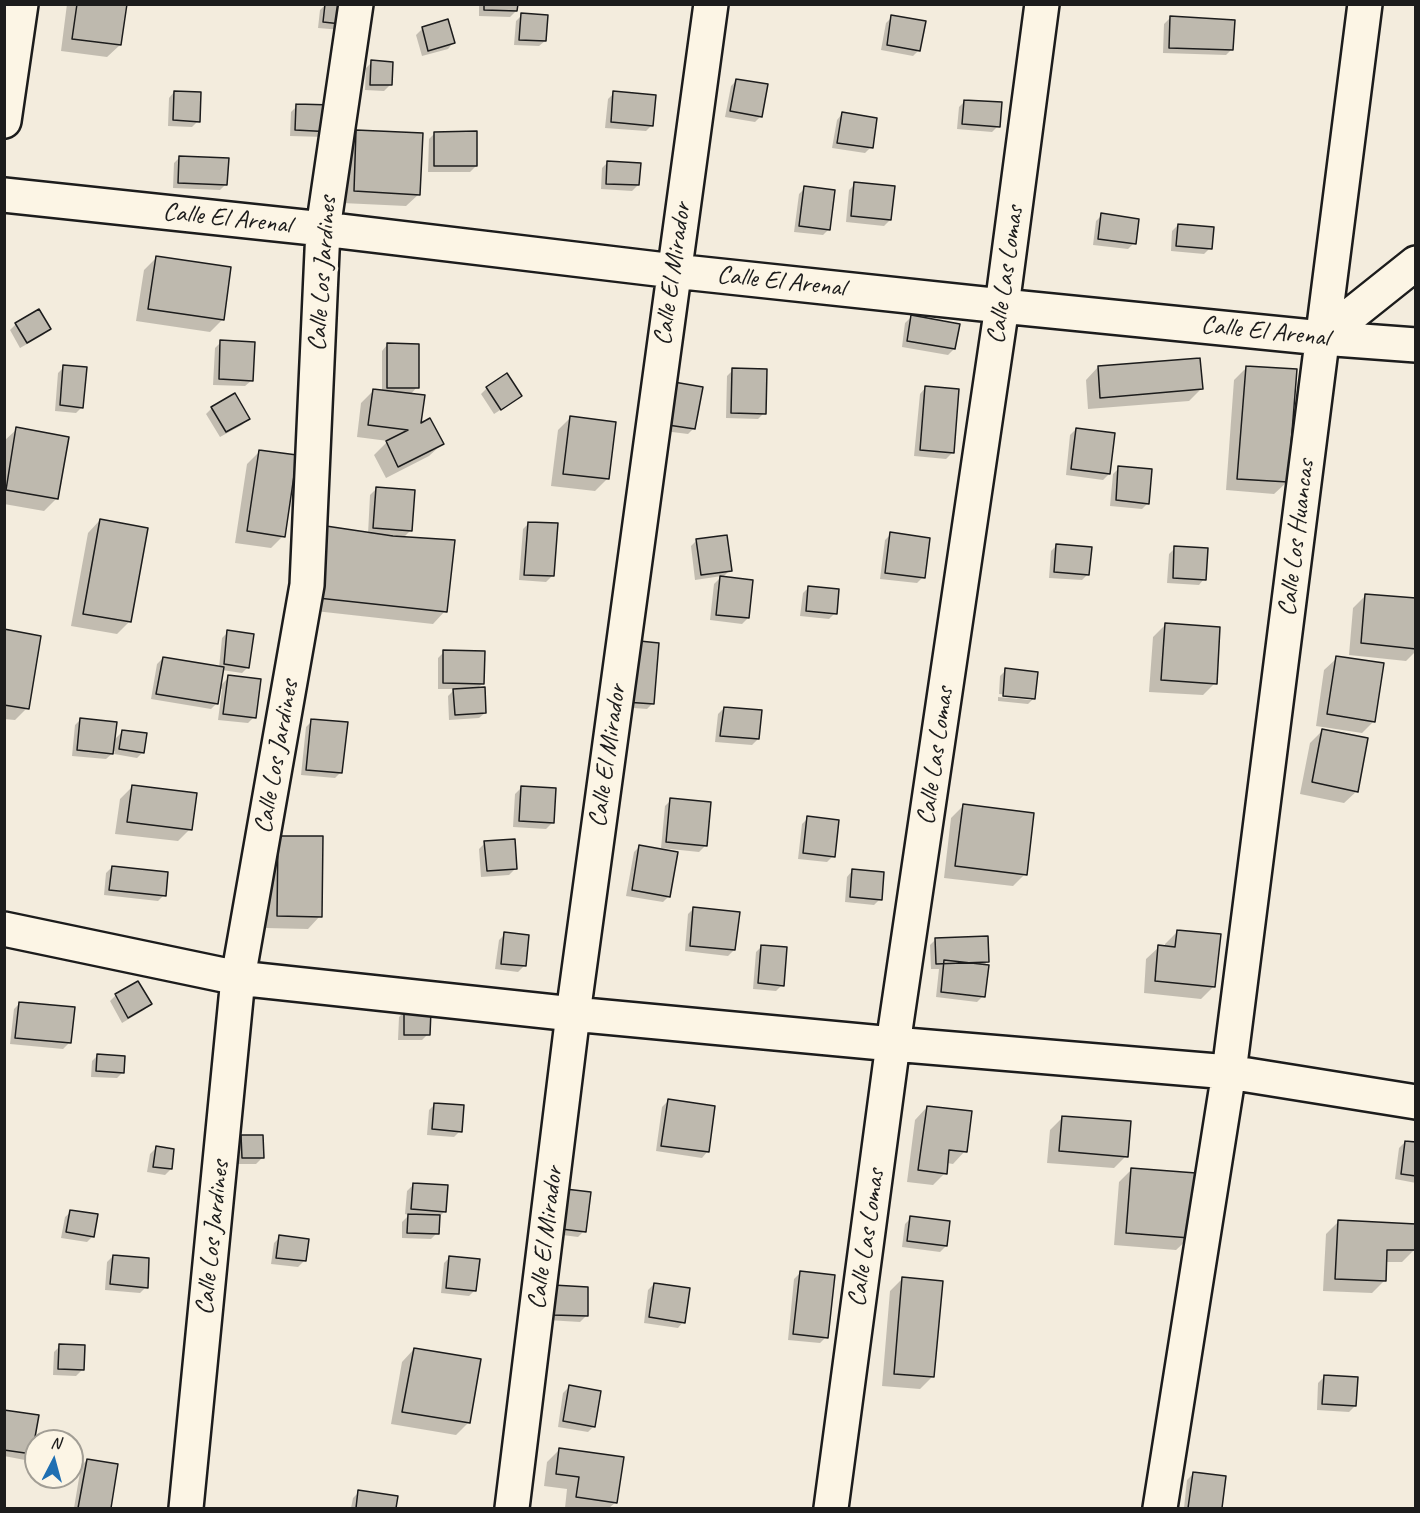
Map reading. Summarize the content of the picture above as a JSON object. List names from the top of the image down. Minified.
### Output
{"streets":{"street":["Calle El Arenal","Calle Los Jardines","Calle El Mirador","Calle Las Lomas","Calle Los Huancas"]},"crossings":[["Calle El Arenal","Calle Los Jardines"],["Calle El Arenal","Calle El Mirador"],["Calle El Arenal","Calle Las Lomas"],["Calle El Arenal","Calle Los Huancas"]],"north":"top"}
